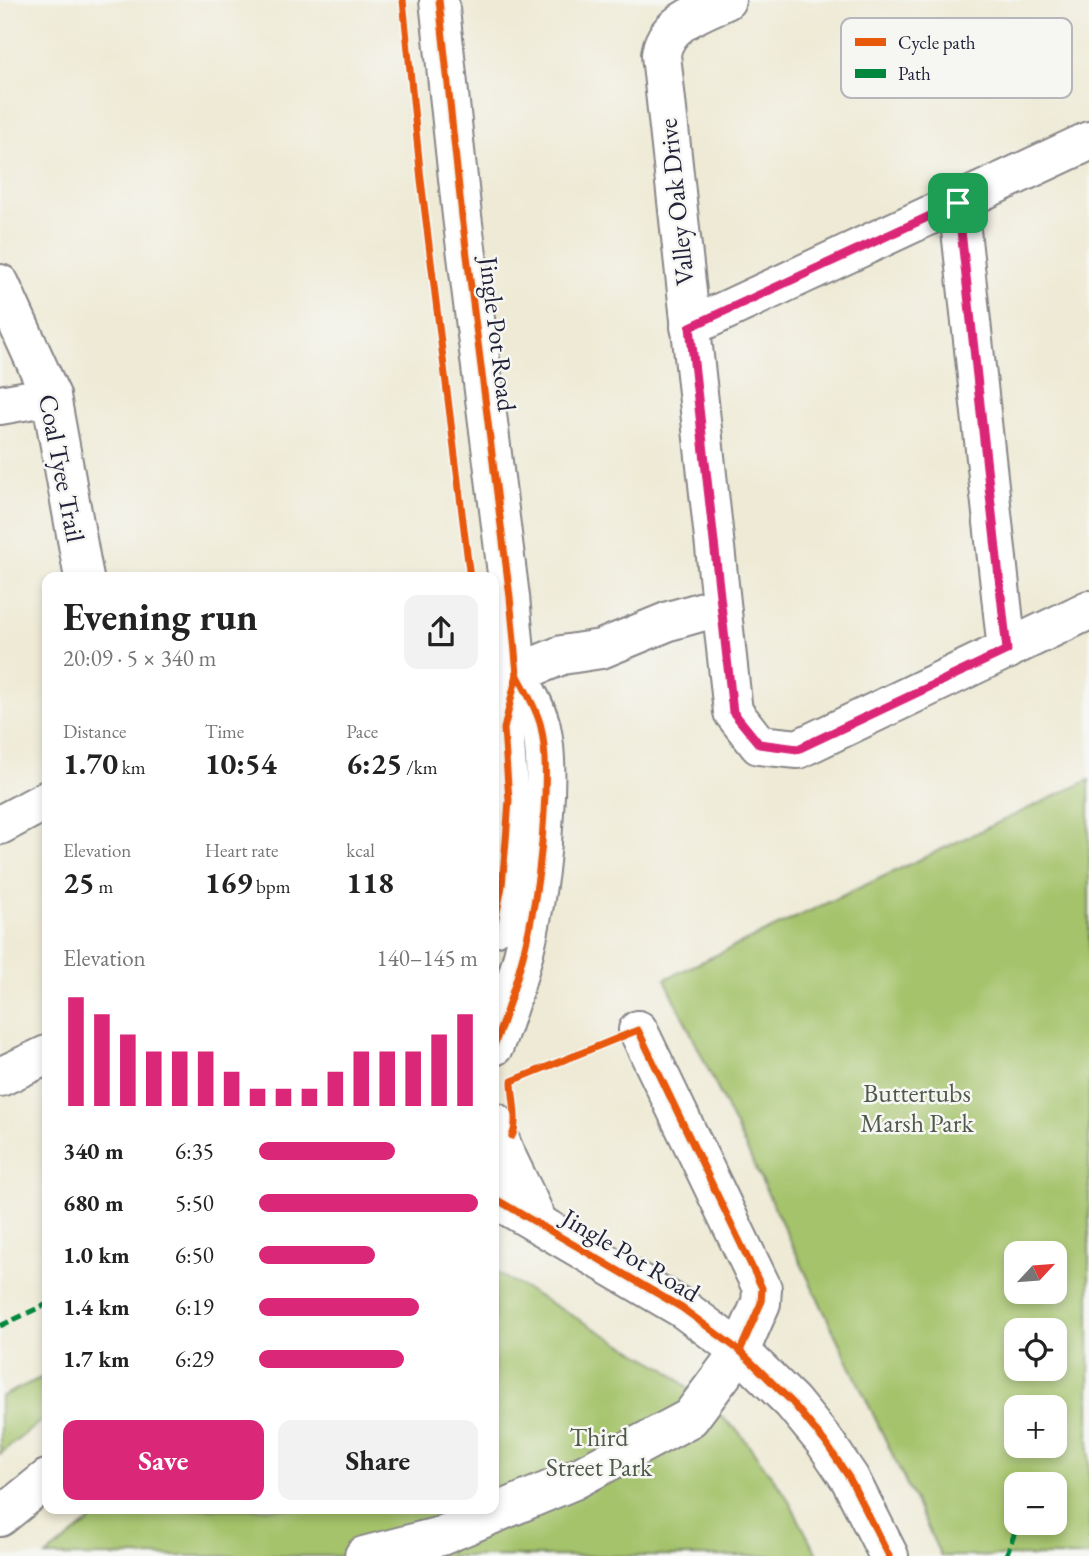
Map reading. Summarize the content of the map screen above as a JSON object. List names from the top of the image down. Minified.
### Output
{"streets":{"street":["Valley Oak Drive","Jingle Pot Road","Coal Tyee Trail"]},"parks":["Buttertubs Marsh Park","Third Street Park"],"legend":["Cycle path","Path"],"north":"top right","page":{"heading":["Evening run","20:09 · 5 × 340 m"],"stats":[["Distance","1.70 km"],["Time","10:54"],["Pace","6:25 /km"],["Elevation","25 m"],["Heart rate","169 bpm"],["kcal","118"]],"chart":["Elevation","140–145 m"],"list":[{"name":"340 m","note":"6:35"},{"name":"680 m","note":"5:50"},{"name":"1.0 km","note":"6:50"},{"name":"1.4 km","note":"6:19"},{"name":"1.7 km","note":"6:29"}],"map_buttons":["+","−"],"buttons":["Save","Share"]}}
